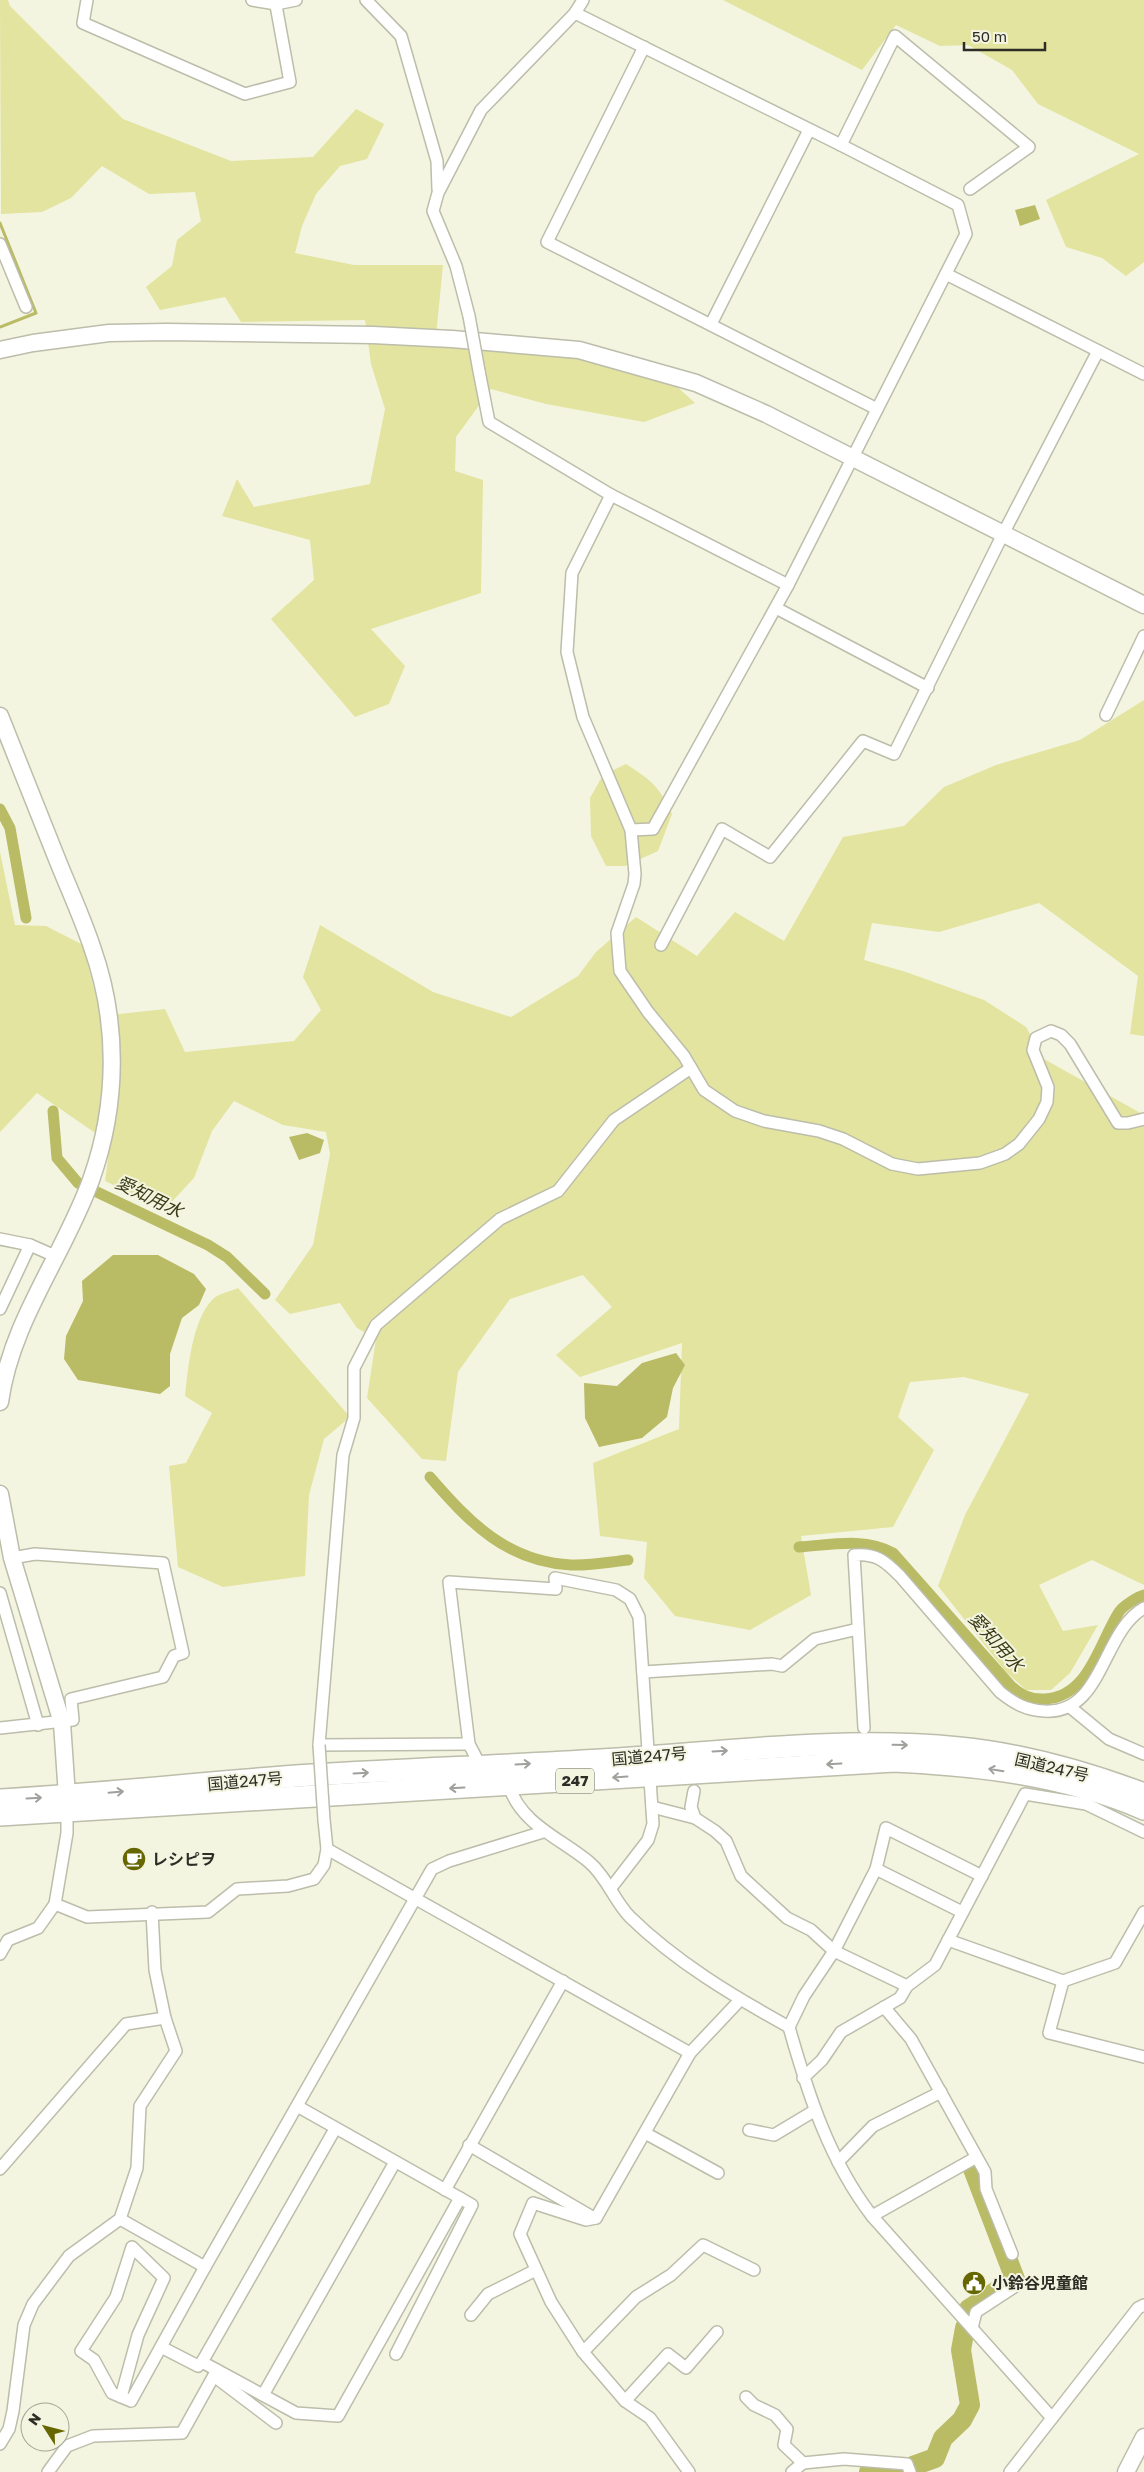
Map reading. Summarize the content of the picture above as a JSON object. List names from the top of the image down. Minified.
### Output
{"streets":{"highway":["国道247号","247"]},"water":["愛知用水"],"places":{"cafe":["レシピヲ"],"public building":["小鈴谷児童館"]},"scale_bar":"50 m","north":"top left"}
